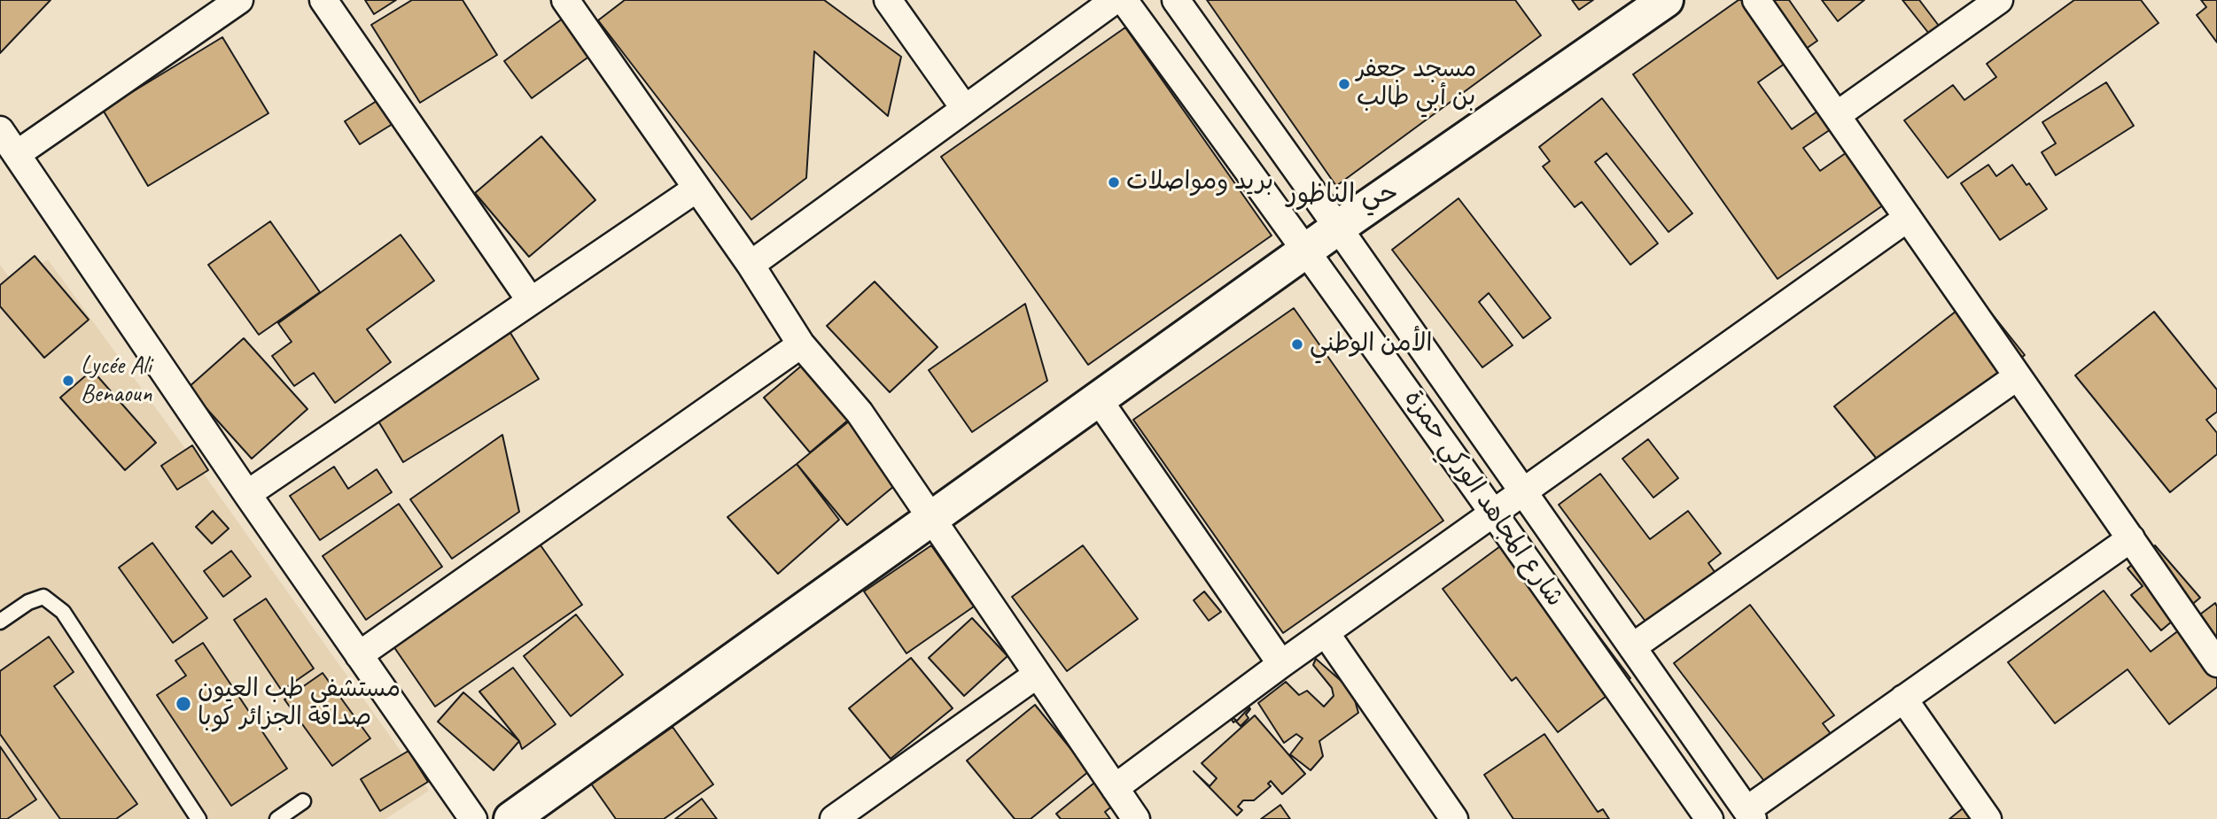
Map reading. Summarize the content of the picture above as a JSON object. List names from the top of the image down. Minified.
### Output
{"streets":{"street":["شارع المجاهد الوركي حمزة"]},"districts":["حي الناظور"],"places":["مسجد جعفر بن أبي طالب","بريد ومواصلات","الأمن الوطني","Lycée Ali Benaoun","مستشفى طب العيون صداقة الجزائر كوبا"]}
